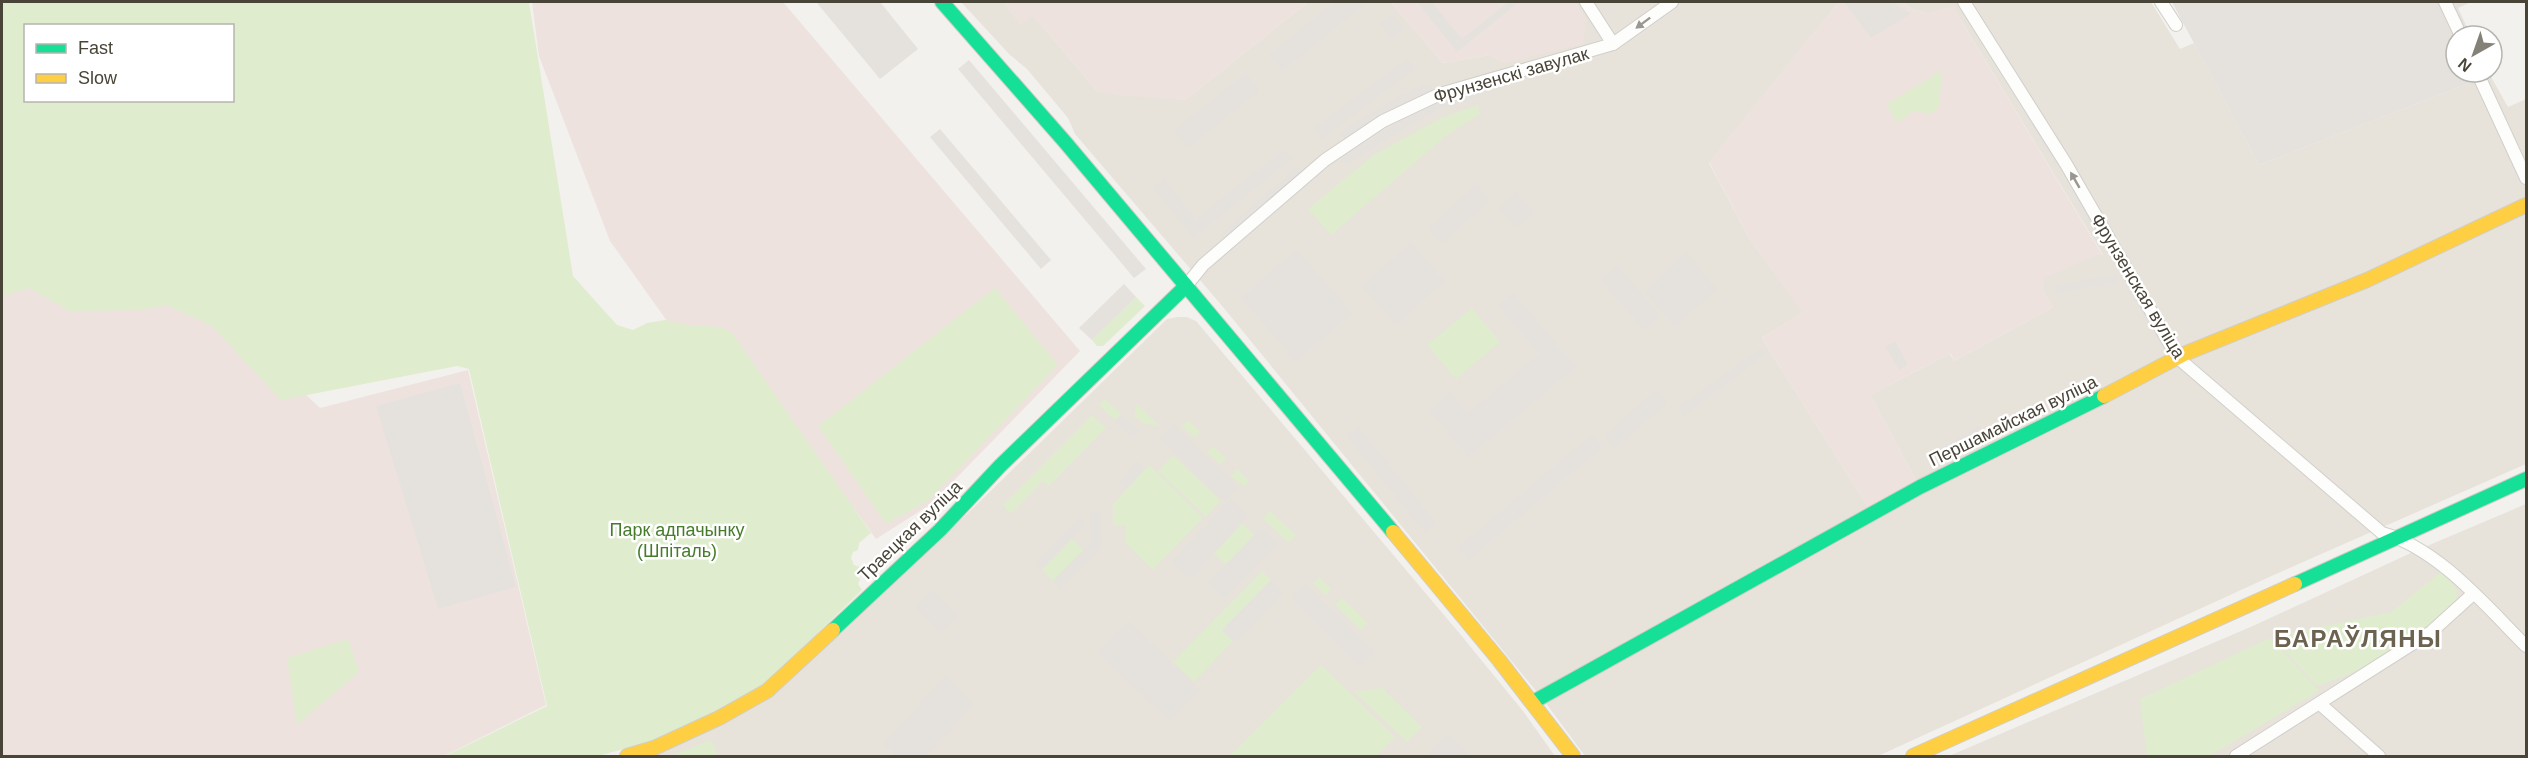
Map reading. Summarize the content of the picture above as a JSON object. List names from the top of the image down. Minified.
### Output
{"streets":{"street":["Фрунзенскі завулак","Фрунзенская вуліца","Першамайская вуліца","Траецкая вуліца"]},"crossings":[["Фрунзенскі завулак","Траецкая вуліца"],["Фрунзенская вуліца","Першамайская вуліца"]],"one_way":["Фрунзенская вуліца"],"districts":["БАРАЎЛЯНЫ"],"parks":["Парк адпачынку (Шпіталь)"],"legend":["Fast","Slow"],"north":"bottom left"}
